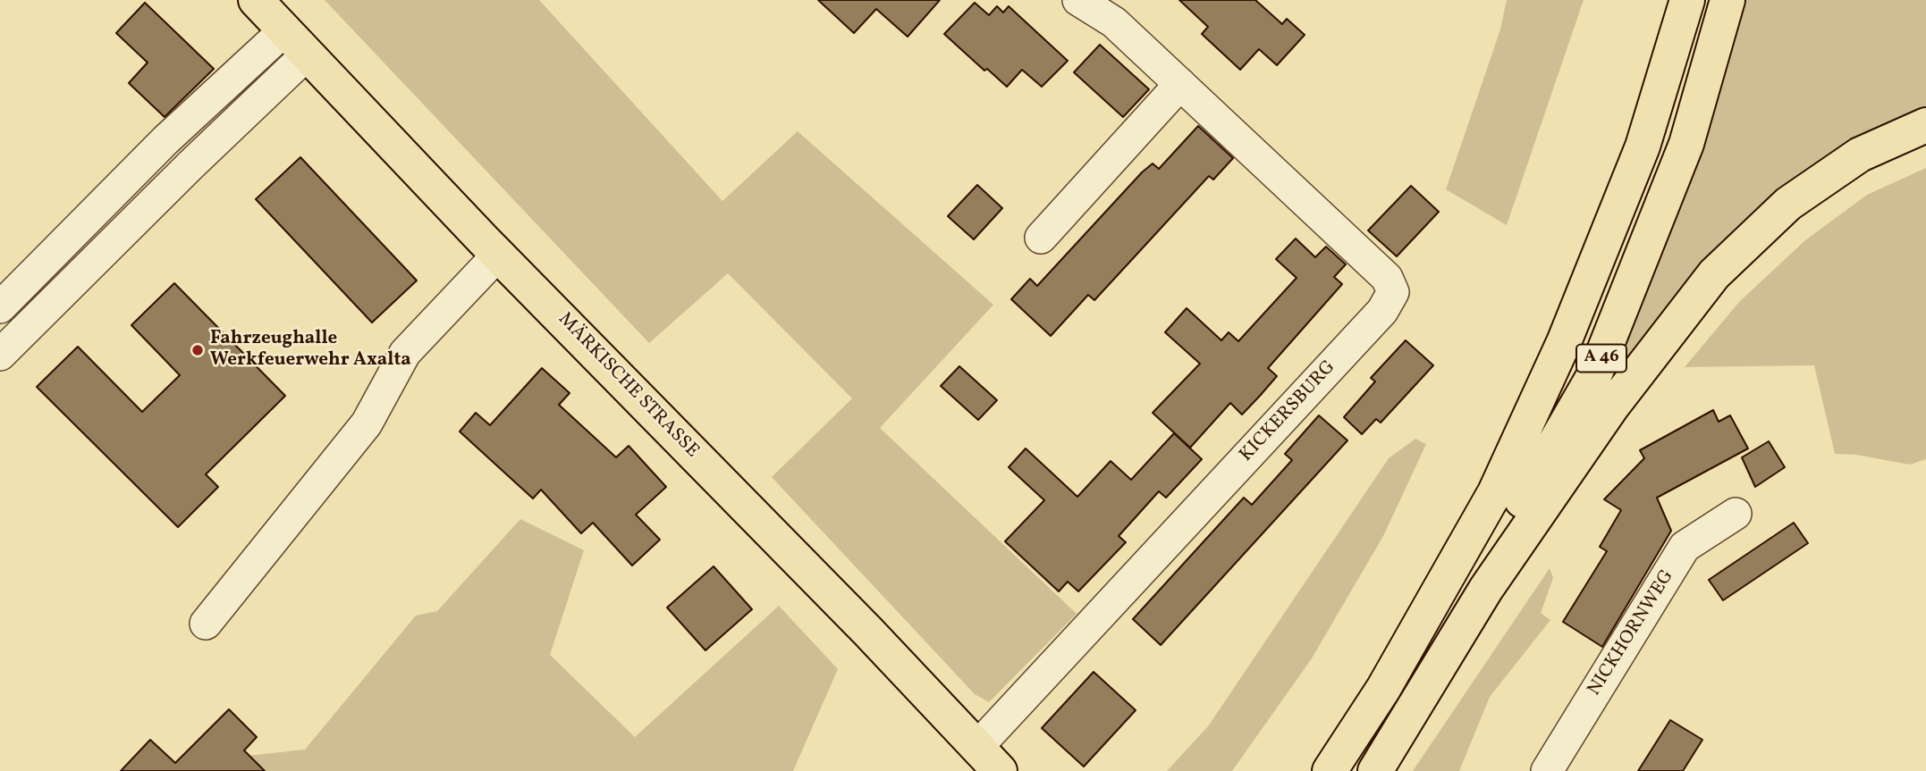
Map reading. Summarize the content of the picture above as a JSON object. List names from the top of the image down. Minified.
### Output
{"streets":{"main road":["A 46","MÄRKISCHE STRASSE"],"street":["KICKERSBURG","NICKHORNWEG"]},"crossings":[["MÄRKISCHE STRASSE","KICKERSBURG"]],"places":["Fahrzeughalle Werkfeuerwehr Axalta"]}
